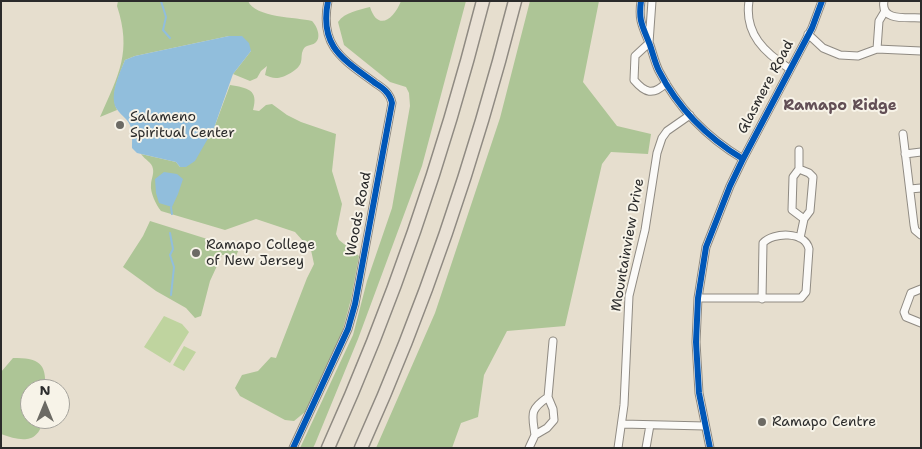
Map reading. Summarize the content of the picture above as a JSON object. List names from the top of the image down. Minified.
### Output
{"streets":{"street":["Glasmere Road","Woods Road","Mountainview Drive"]},"districts":["Ramapo Ridge"],"places":["Salameno Spiritual Center","Ramapo College of New Jersey","Ramapo Centre"],"north":"top"}
